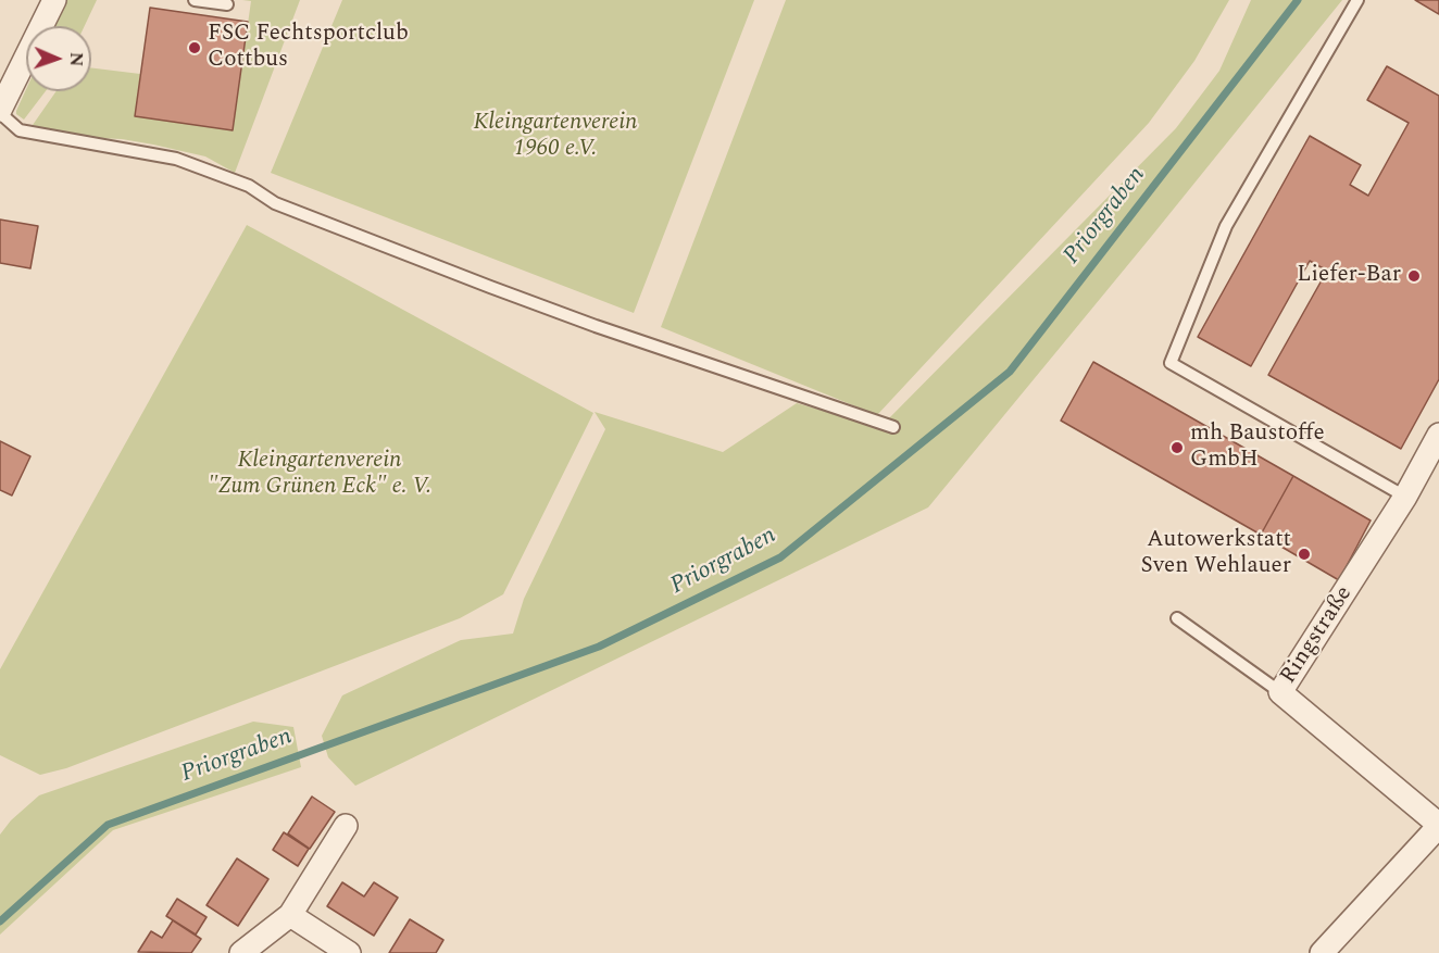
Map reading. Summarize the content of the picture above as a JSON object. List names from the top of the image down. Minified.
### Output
{"streets":{"street":["Ringstraße"]},"water":["Priorgraben"],"parks":["Kleingartenverein 1960 e.V.","Kleingartenverein \"Zum Grünen Eck\" e. V."],"places":["FSC Fechtsportclub Cottbus","Liefer-Bar","mh Baustoffe GmbH","Autowerkstatt Sven Wehlauer"],"north":"right"}
